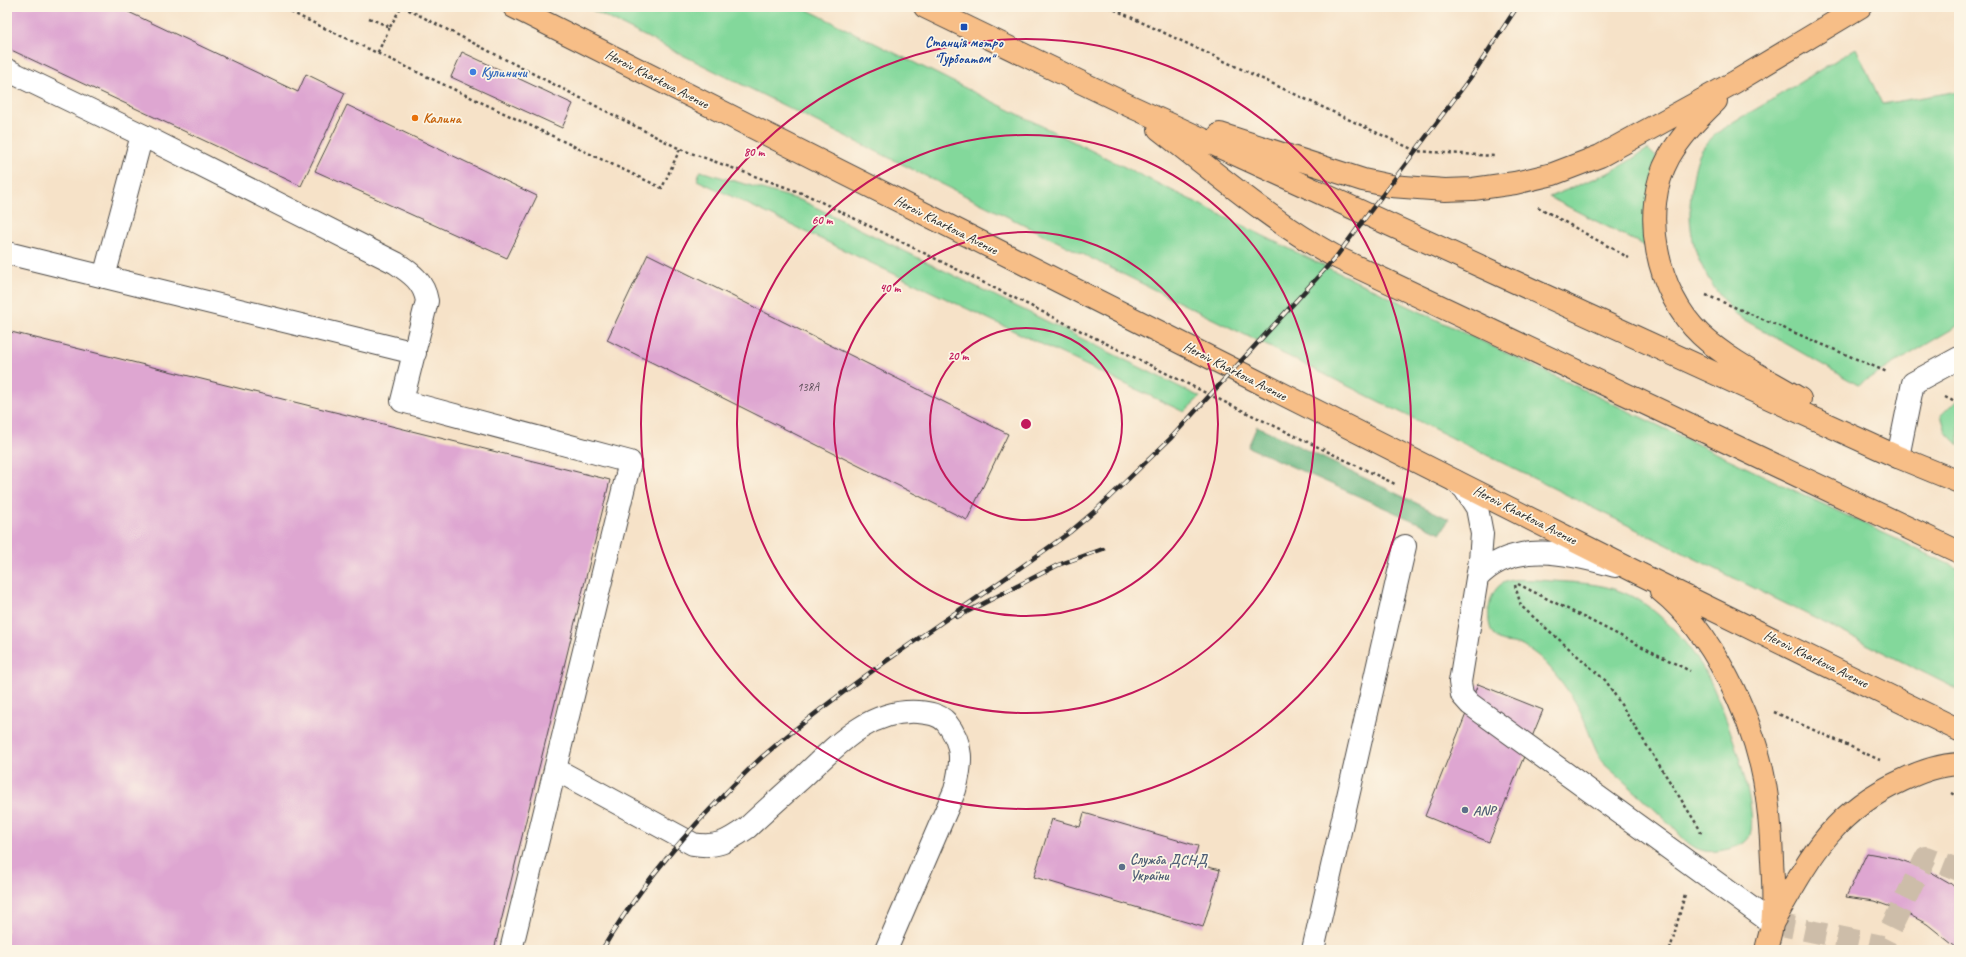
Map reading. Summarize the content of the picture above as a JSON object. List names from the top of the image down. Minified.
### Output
{"streets":{"main road":["Heroiv Kharkova Avenue"]},"places":{"transit":["Станція метро \"Турбоатом\""],"other":["Кулиничи","Калина","ANP","Служба ДСНД України"]},"house_numbers":["138А"],"rings":["80 m","60 m","40 m","20 m"]}
